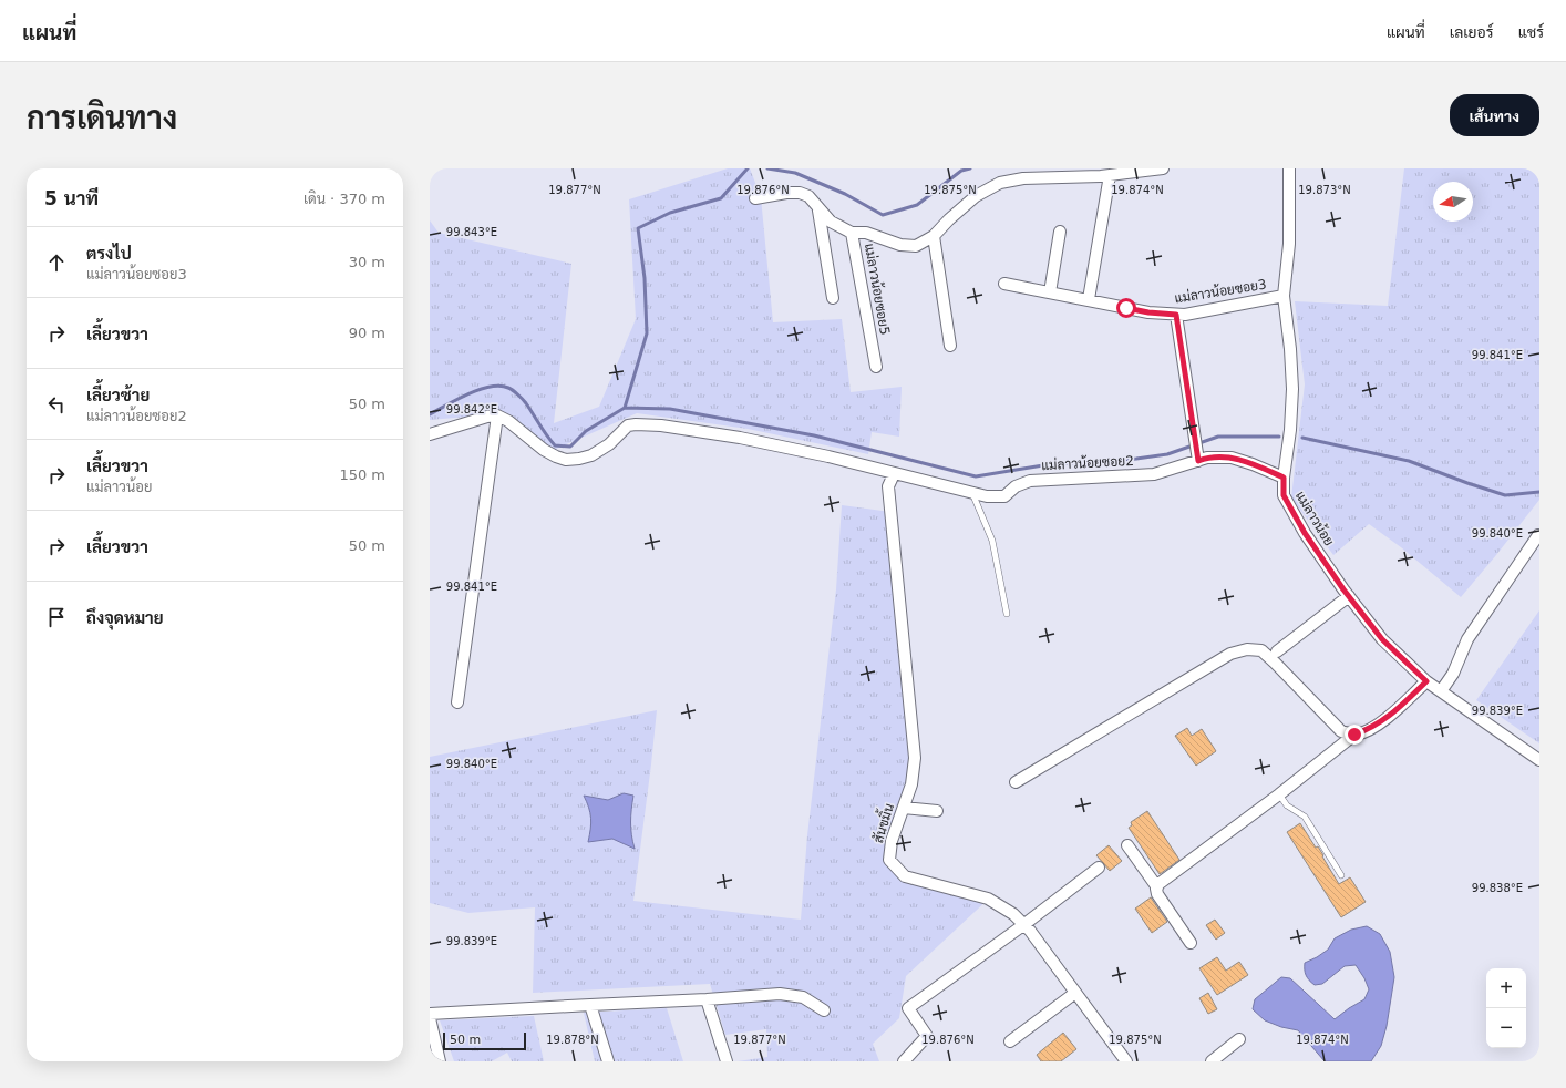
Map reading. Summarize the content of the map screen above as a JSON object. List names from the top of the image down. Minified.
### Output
{"streets":{"street":["แม่ลาวน้อยซอย5","แม่ลาวน้อยซอย3","แม่ลาวน้อยซอย2","แม่ลาวน้อย","สันขมิ้น"]},"crossings":[["แม่ลาวน้อยซอย3","แม่ลาวน้อย"],["แม่ลาวน้อยซอย2","แม่ลาวน้อย"],["แม่ลาวน้อยซอย2","สันขมิ้น"]],"scale_bar":"50 m","north":"left","page":{"header":"แผนที่","nav":["แผนที่","เลเยอร์","แชร์"],"buttons":"เส้นทาง","title":"การเดินทาง","heading":["5 นาที","เดิน · 370 m"],"list":[["ตรงไป","แม่ลาวน้อยซอย3","30 m"],["เลี้ยวขวา","90 m"],["เลี้ยวซ้าย","แม่ลาวน้อยซอย2","50 m"],["เลี้ยวขวา","แม่ลาวน้อย","150 m"],["เลี้ยวขวา","50 m"],"ถึงจุดหมาย"],"map_buttons":["+","−"],"scale":"50 m"},"coordinates":["19.877°N","19.876°N","19.875°N","19.874°N","19.873°N","99.843°E","99.841°E","99.842°E","99.840°E","99.839°E","99.838°E","19.878°N"]}
